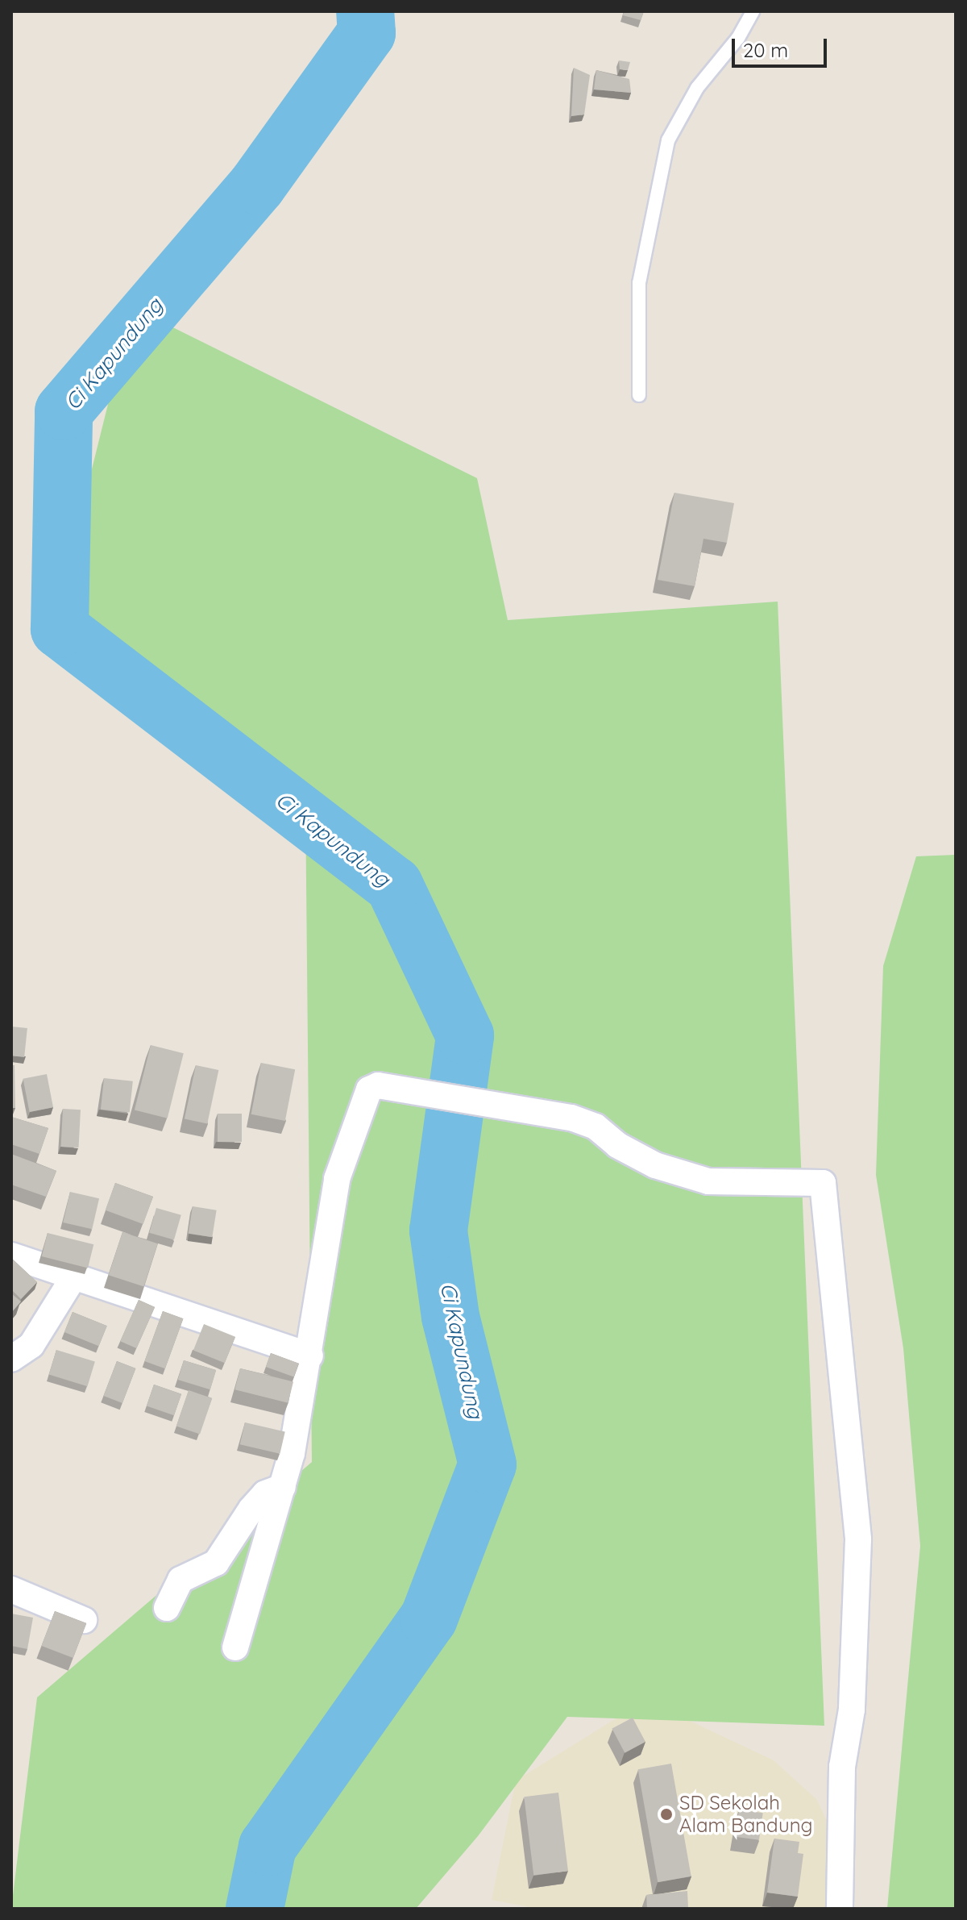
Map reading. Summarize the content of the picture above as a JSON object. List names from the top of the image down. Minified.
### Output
{"water":["Ci Kapundung"],"places":["SD Sekolah Alam Bandung"],"scale_bar":"20 m"}
